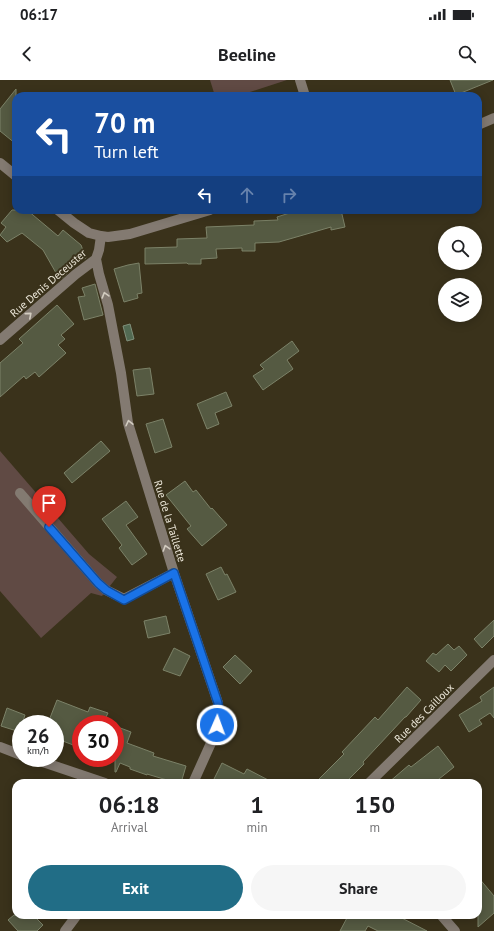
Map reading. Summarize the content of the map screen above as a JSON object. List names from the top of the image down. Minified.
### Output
{"streets":{"street":["Rue Denis Deceuster","Rue de la Taillette","Rue des Cailloux"]},"crossings":[["Rue Denis Deceuster","Rue de la Taillette"]],"one_way":["Rue Denis Deceuster","Rue de la Taillette"],"page":{"status":"06:17","header":"Beeline","turn":["70 m","Turn left"],"speed":"26 km/h","limit":"30","eta":["06:18","Arrival","1","min","150","m"],"buttons":["Exit","Share"]}}
